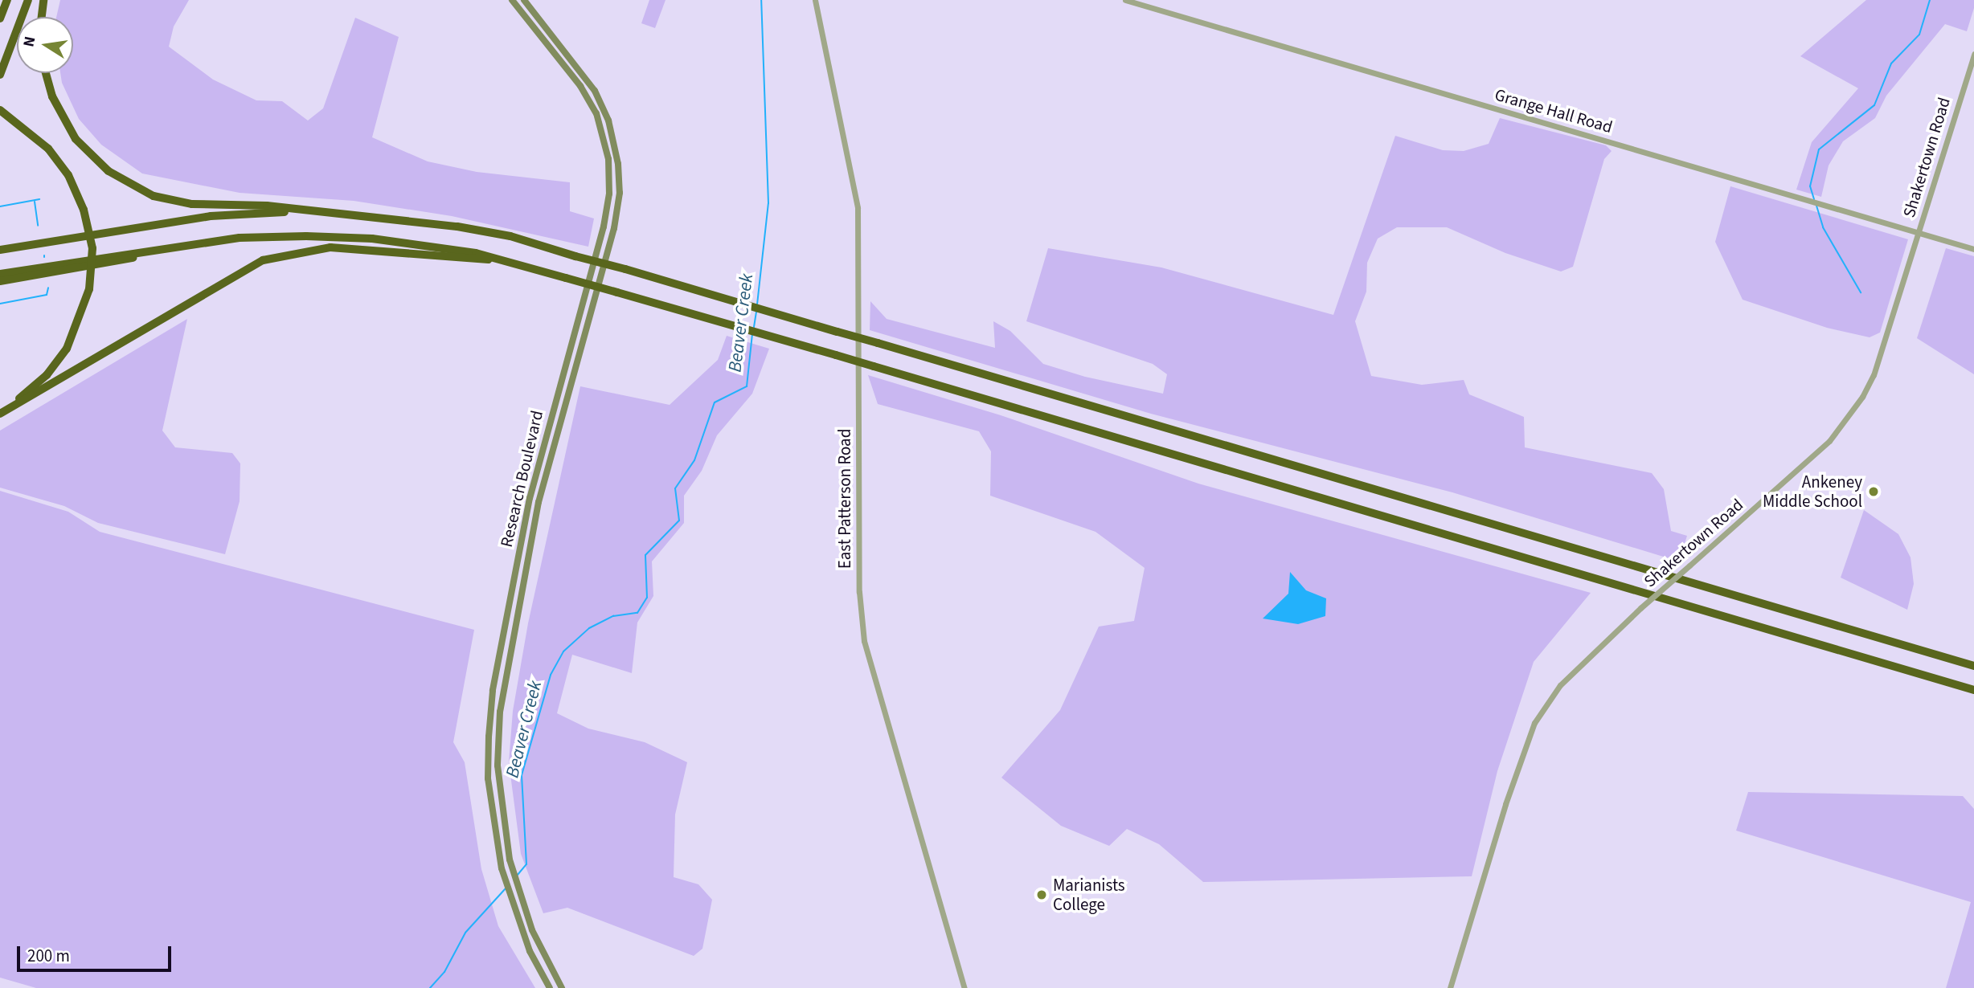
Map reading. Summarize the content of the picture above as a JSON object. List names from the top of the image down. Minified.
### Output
{"streets":{"main road":["Research Boulevard"],"street":["Grange Hall Road","Shakertown Road","East Patterson Road"]},"crossings":[["Grange Hall Road","Shakertown Road"]],"water":["Beaver Creek"],"places":["Ankeney Middle School","Marianists College"],"scale_bar":"200 m","north":"left"}
